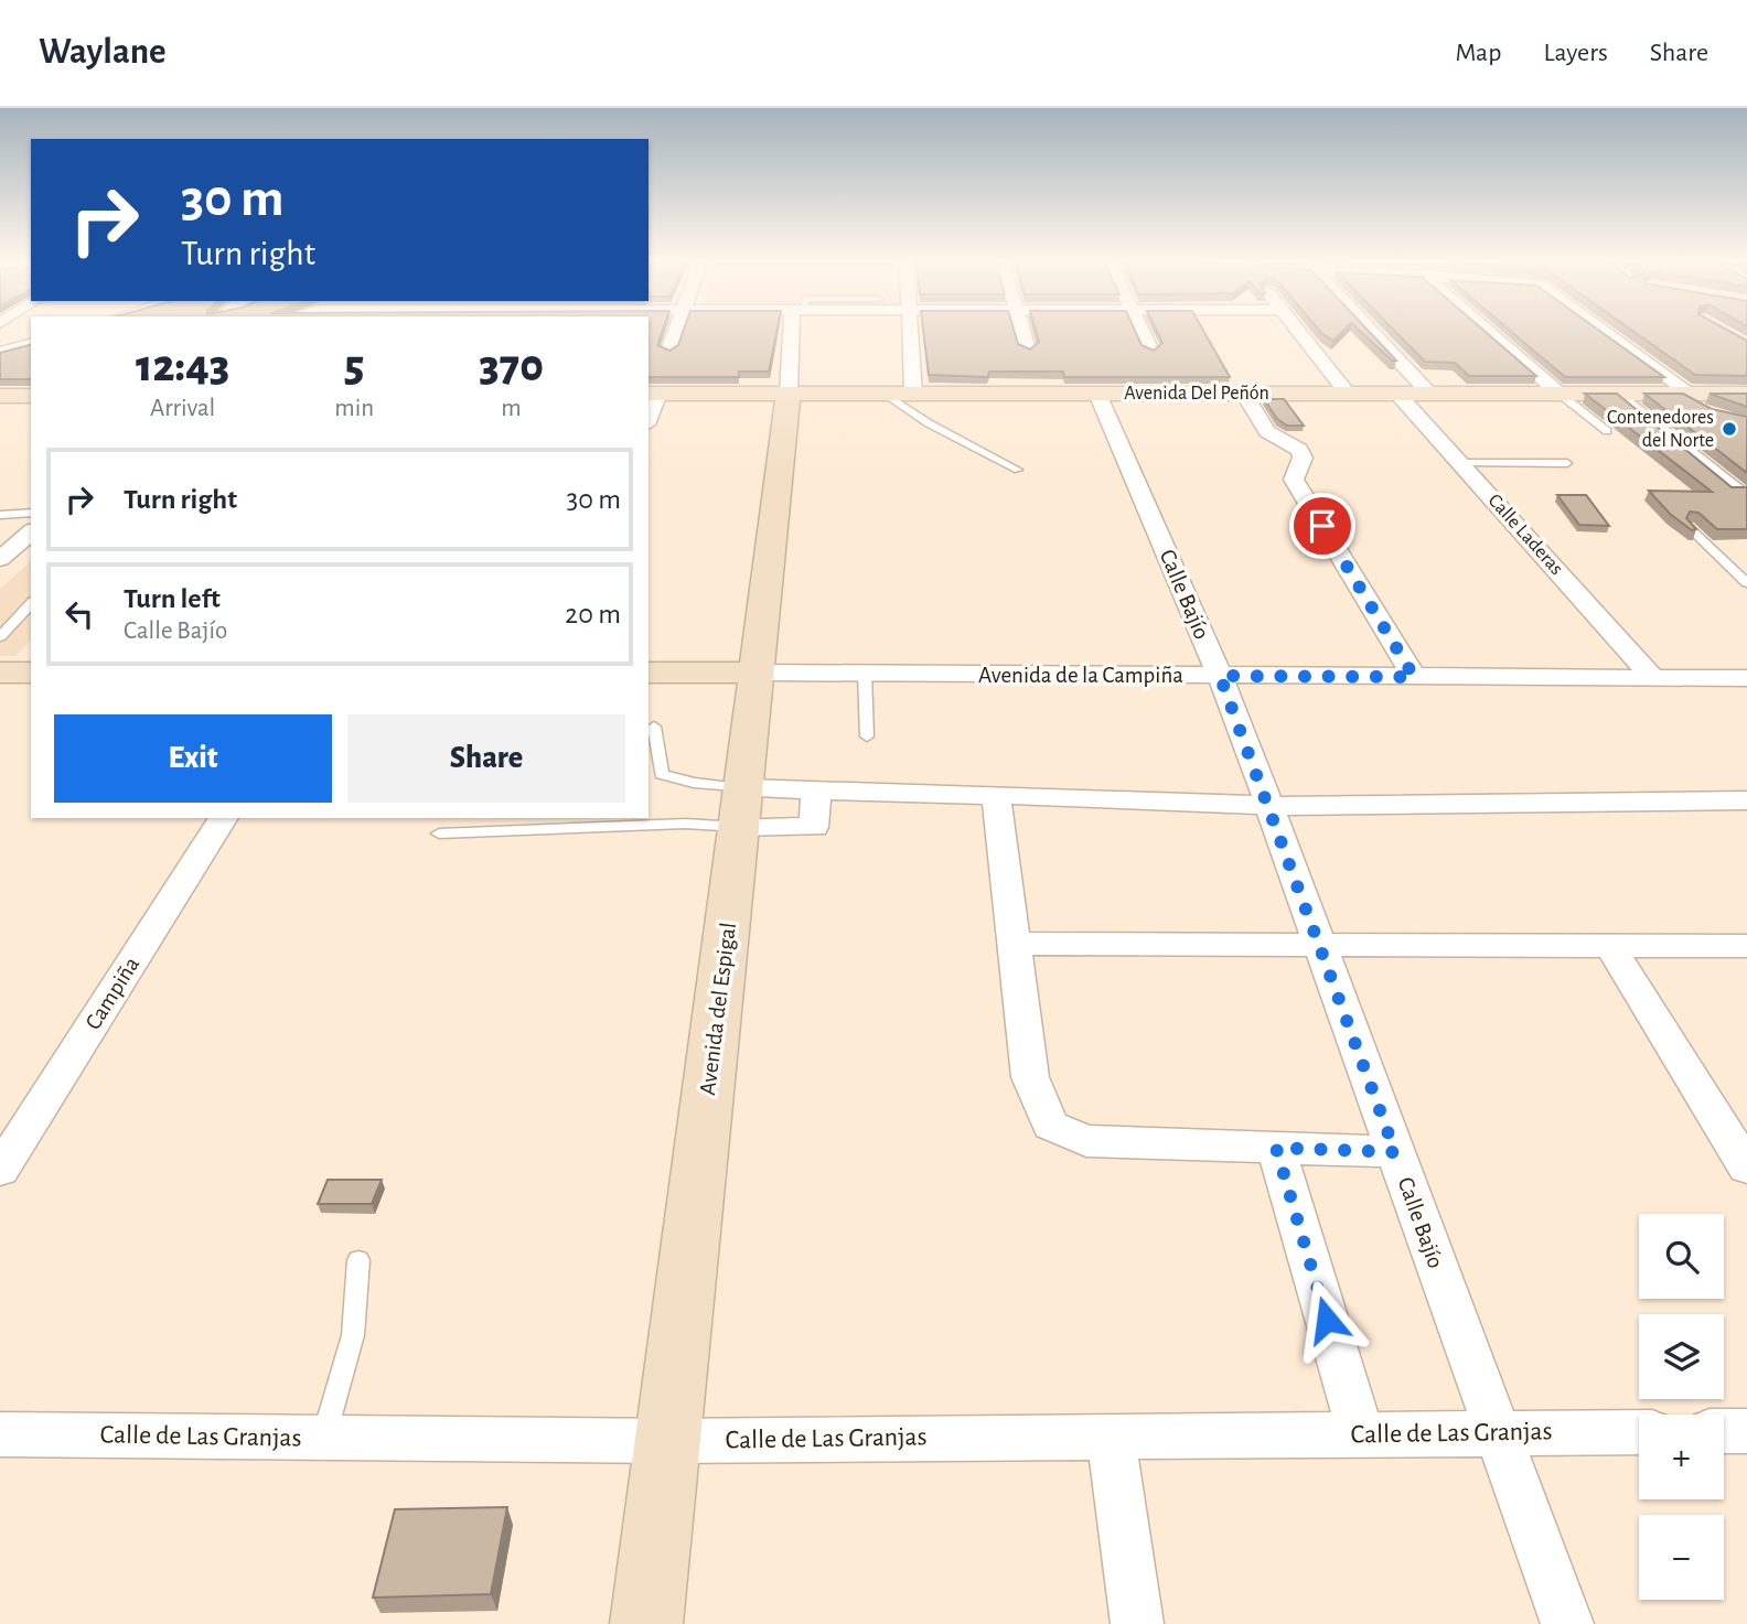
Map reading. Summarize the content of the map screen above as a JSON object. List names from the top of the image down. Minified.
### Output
{"streets":{"street":["Avenida Del Peñón","Calle Laderas","Calle Bajío","Avenida de la Campiña","Campiña","Avenida del Espigal","Calle de Las Granjas"]},"crossings":[["Avenida Del Peñón","Calle Laderas"],["Avenida Del Peñón","Calle Bajío"],["Avenida Del Peñón","Avenida del Espigal"],["Calle Laderas","Avenida de la Campiña"],["Calle Bajío","Avenida de la Campiña"],["Calle Bajío","Calle de Las Granjas"],["Avenida de la Campiña","Avenida del Espigal"],["Avenida del Espigal","Calle de Las Granjas"]],"places":["Contenedores del Norte"],"page":{"header":"Waylane","nav":["Map","Layers","Share"],"turn":["30 m","Turn right"],"eta":["12:43","Arrival","5","min","370","m"],"list":[{"name":"Turn right","value":"30 m"},{"name":"Turn left","note":"Calle Bajío","value":"20 m"}],"buttons":["Exit","Share"],"map_buttons":["+","−"]}}
